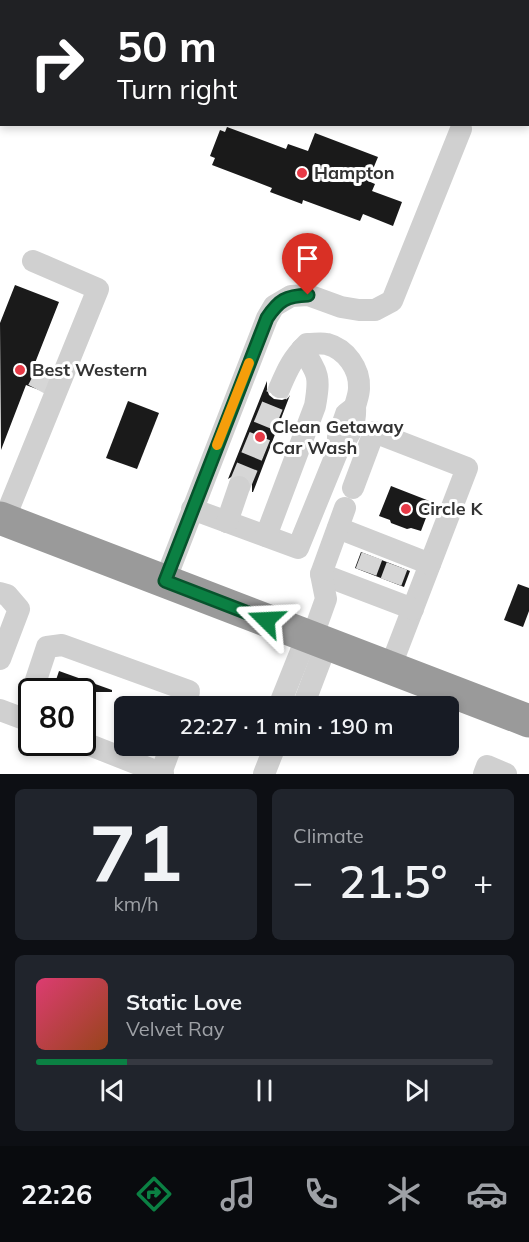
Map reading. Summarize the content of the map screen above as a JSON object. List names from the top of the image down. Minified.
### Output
{"places":["Hampton","Best Western","Clean Getaway Car Wash","Circle K"],"page":{"turn":["50 m","Turn right"],"limit":"80","trip":"22:27 · 1 min · 190 m","tile":[["71","km/h"],"Climate"],"heat":["−","21.5°","+"],"song":["Static Love","Velvet Ray"],"tabs":"22:26"}}
